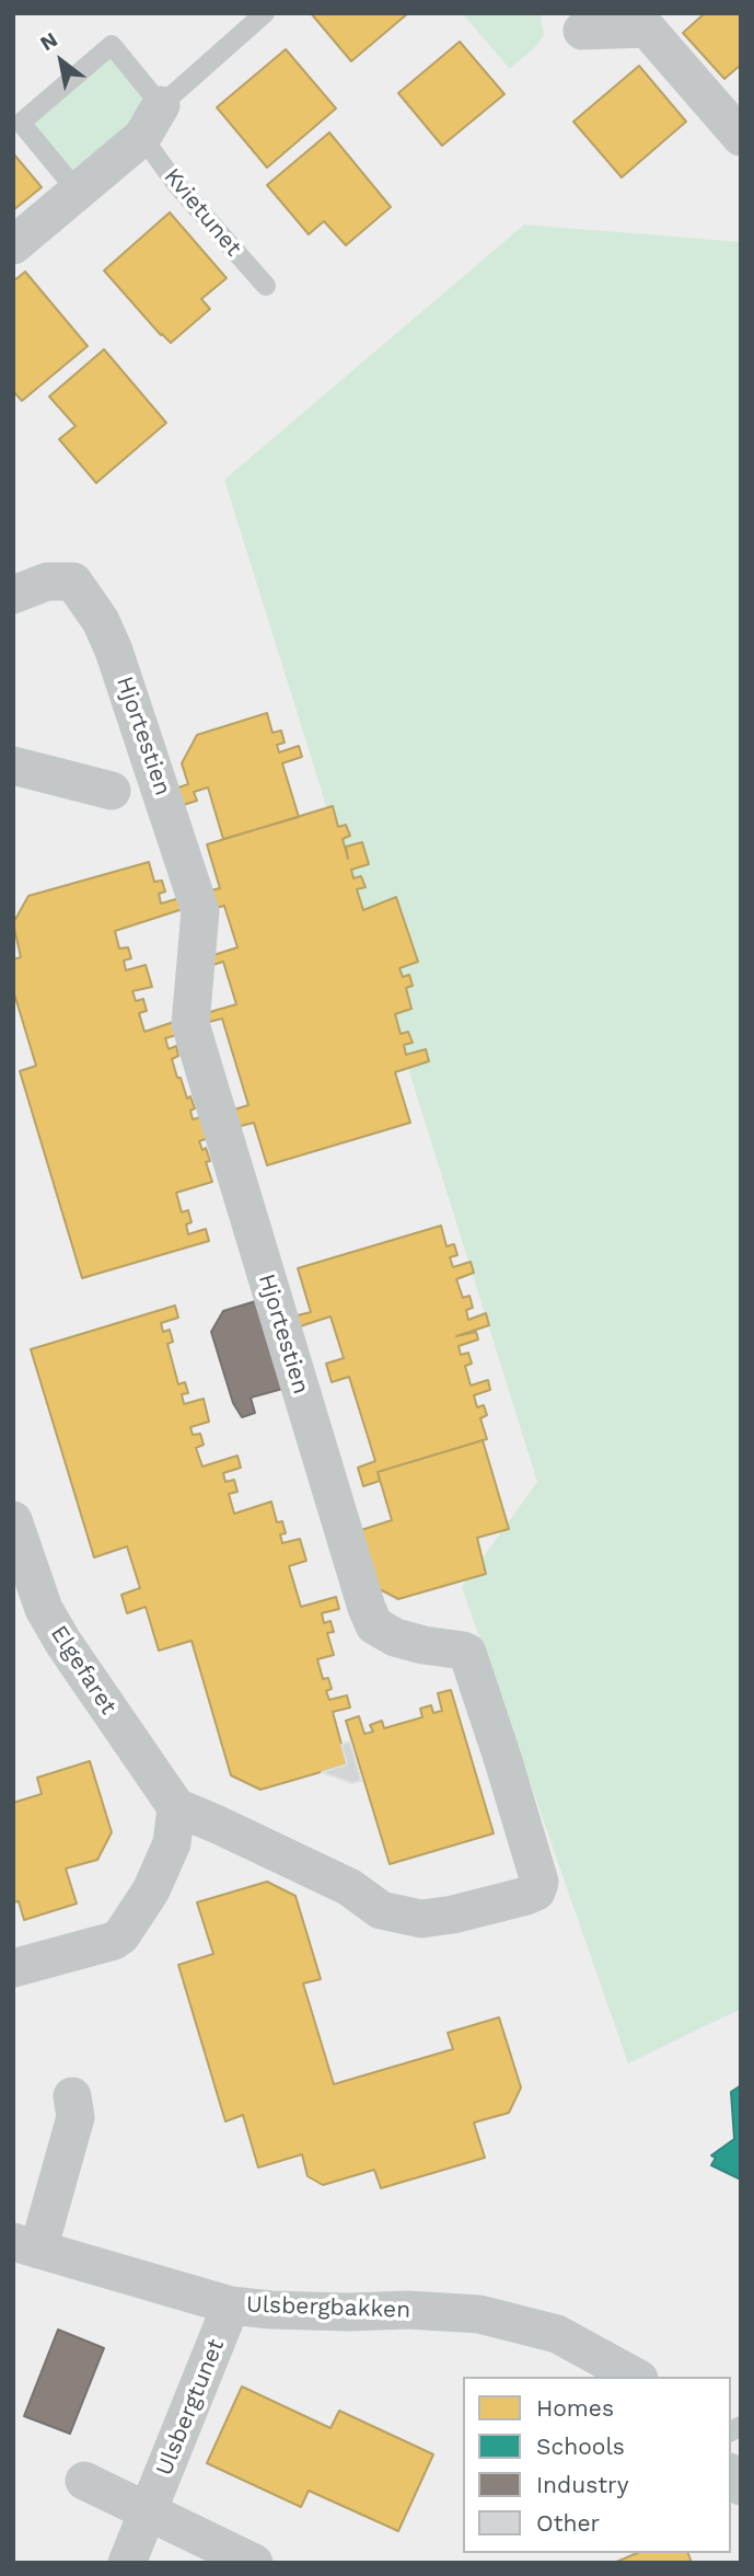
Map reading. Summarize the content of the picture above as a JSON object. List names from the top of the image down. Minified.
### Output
{"streets":{"street":["Hjortestien","Elgefaret","Ulsbergbakken","Ulsbergtunet"],"lane":["Kvietunet"]},"crossings":[["Hjortestien","Elgefaret"],["Ulsbergbakken","Ulsbergtunet"]],"legend":["Homes","Schools","Industry","Other"],"north":"top left"}
